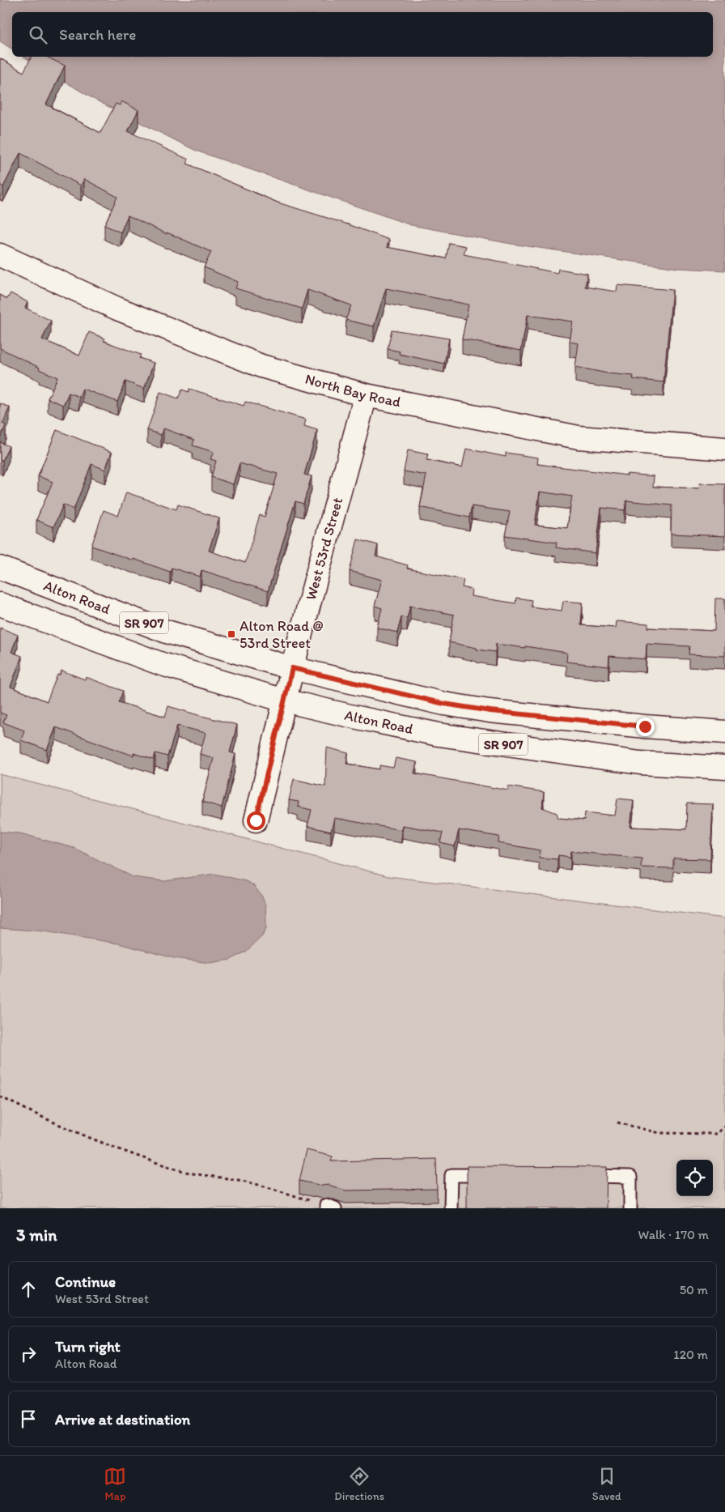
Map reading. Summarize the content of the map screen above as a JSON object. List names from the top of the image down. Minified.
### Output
{"streets":{"main road":["North Bay Road","West 53rd Street","Alton Road","SR 907"]},"crossings":[["North Bay Road","West 53rd Street"],["West 53rd Street","Alton Road"]],"places":{"transit":["Alton Road @ 53rd Street"]},"page":{"search":"Search here","heading":["3 min","Walk · 170 m"],"list":[["Continue","West 53rd Street","50 m"],["Turn right","Alton Road","120 m"],"Arrive at destination"],"nav":["Map","Directions","Saved"]}}
